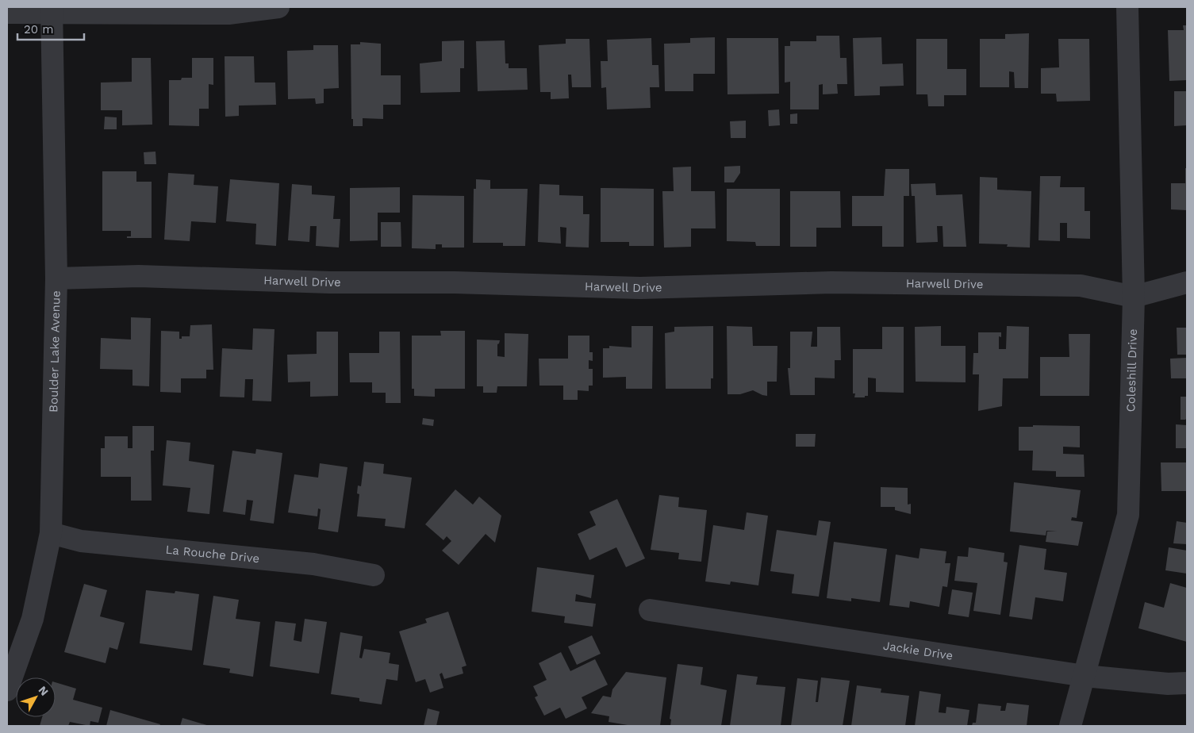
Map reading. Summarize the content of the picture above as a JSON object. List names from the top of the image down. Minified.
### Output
{"streets":{"street":["Harwell Drive","Boulder Lake Avenue","Coleshill Drive","La Rouche Drive","Jackie Drive"]},"crossings":[["Harwell Drive","Boulder Lake Avenue"],["Harwell Drive","Coleshill Drive"],["Boulder Lake Avenue","La Rouche Drive"],["Coleshill Drive","Jackie Drive"]],"scale_bar":"20 m","north":"top right"}
